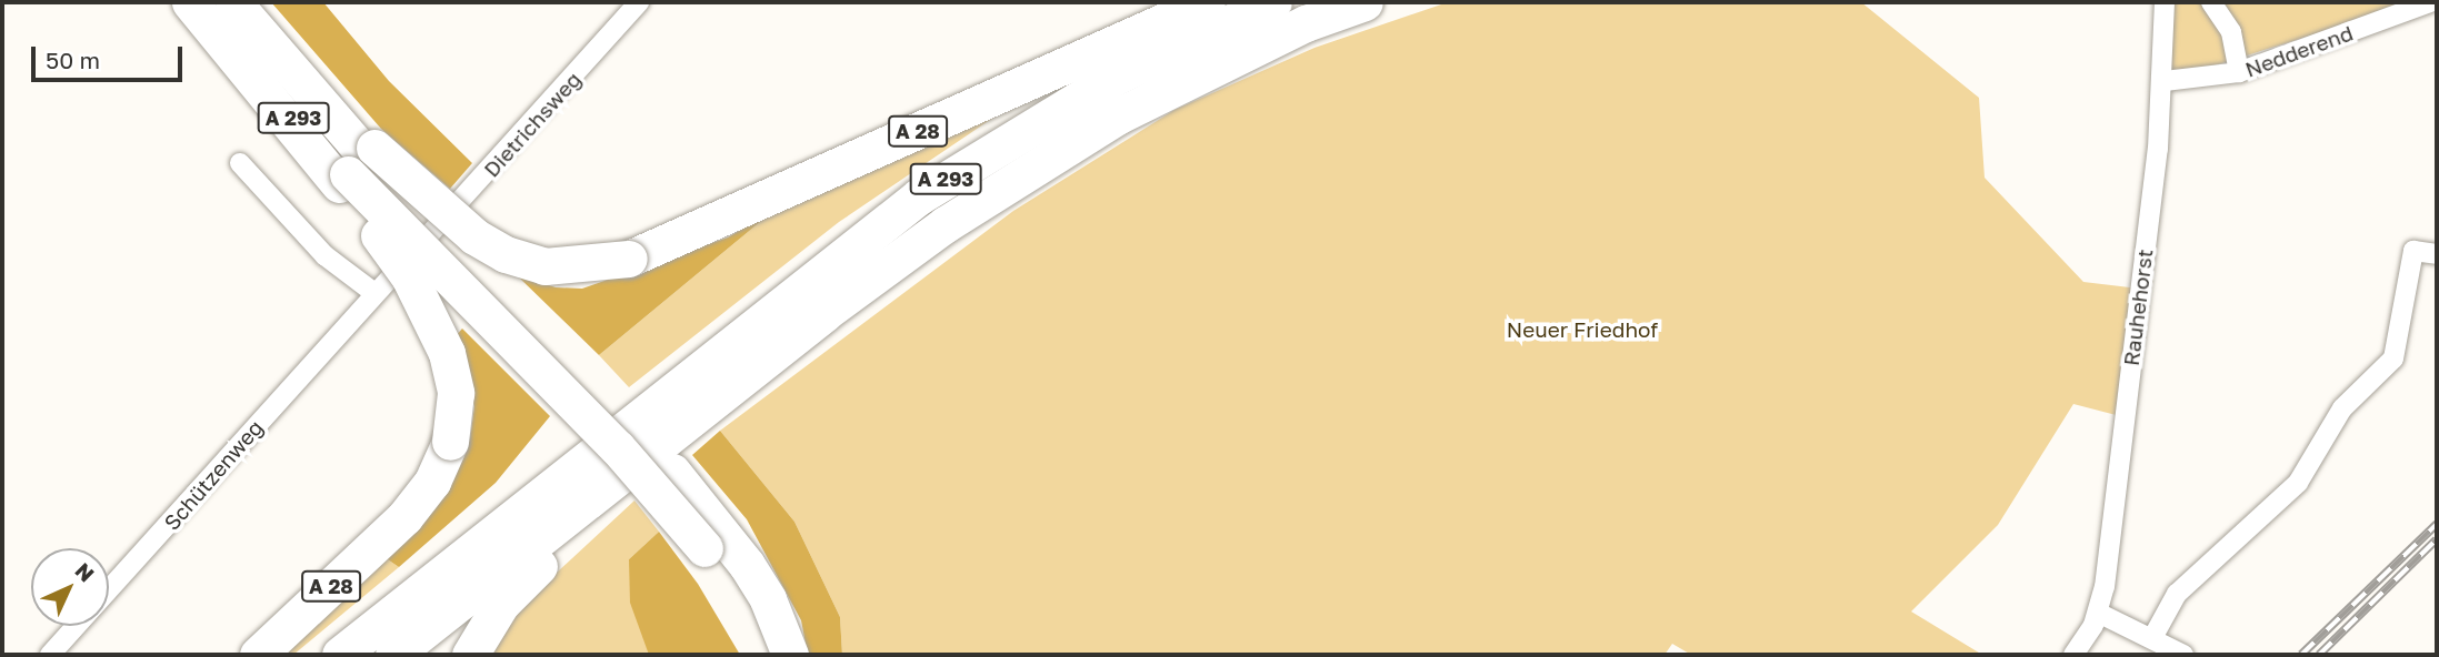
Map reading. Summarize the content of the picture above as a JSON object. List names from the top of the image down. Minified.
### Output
{"streets":{"highway":["A 293","A 28"],"street":["Nedderend","Dietrichsweg","Rauhehorst","Schützenweg"]},"crossings":[["Nedderend","Rauhehorst"],["A 293","A 28"],["Dietrichsweg","Schützenweg"]],"parks":["Neuer Friedhof"],"scale_bar":"50 m","north":"top right"}
